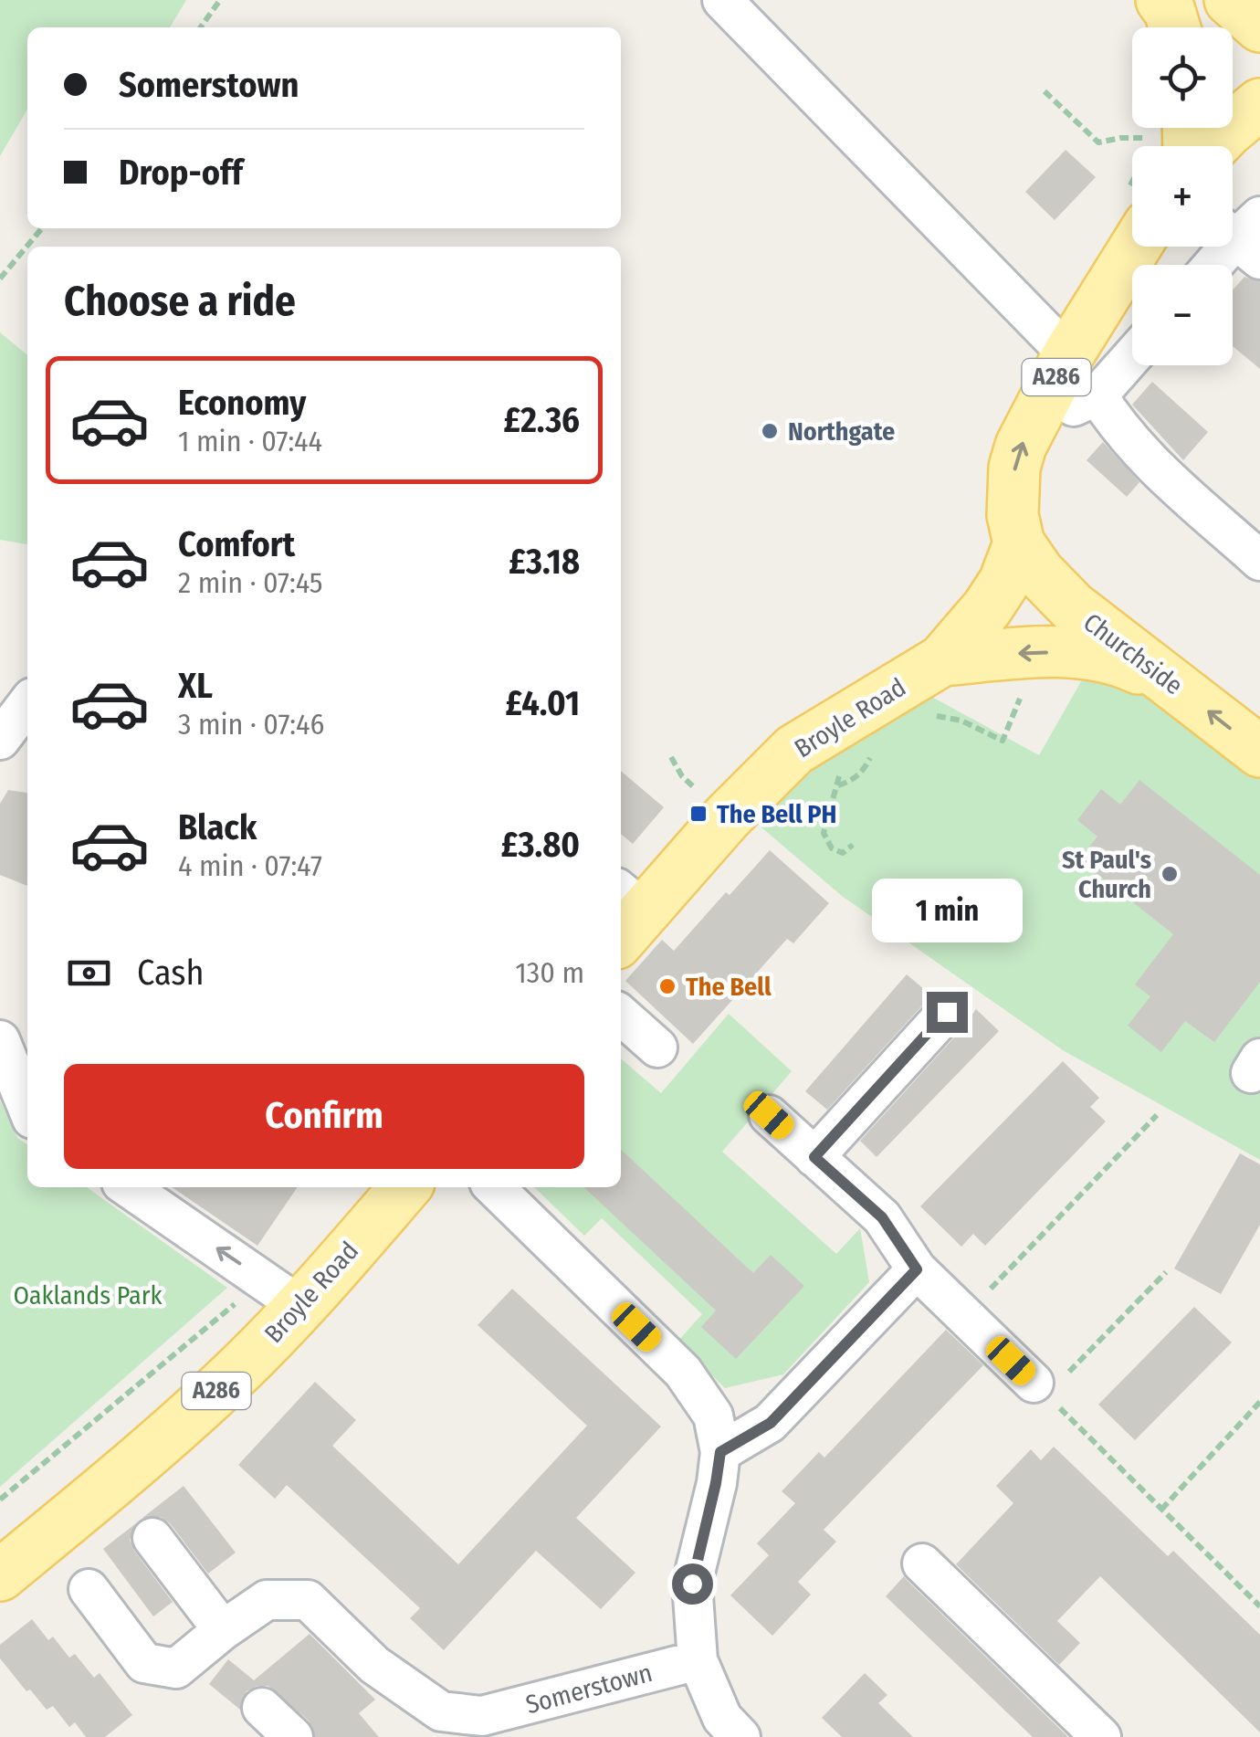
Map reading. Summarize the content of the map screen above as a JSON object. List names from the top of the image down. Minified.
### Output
{"streets":{"main road":["A286","Churchside","Broyle Road"],"street":["Somerstown"]},"crossings":[["A286","Churchside"],["A286","Broyle Road"],["Churchside","Broyle Road"]],"parks":["Oaklands Park"],"places":{"other":["Northgate","St Paul's Church","The Bell"],"transit":["The Bell PH"]},"page":{"map_buttons":["+","−"],"banner":["Somerstown","Drop-off"],"heading":"Choose a ride","list":[{"name":"Economy","note":"1 min · 07:44","value":"£2.36"},{"name":"Comfort","note":"2 min · 07:45","value":"£3.18"},{"name":"XL","note":"3 min · 07:46","value":"£4.01"},{"name":"Black","note":"4 min · 07:47","value":"£3.80"}],"bubble":"1 min","pay":["Cash","130 m"],"buttons":"Confirm"}}
